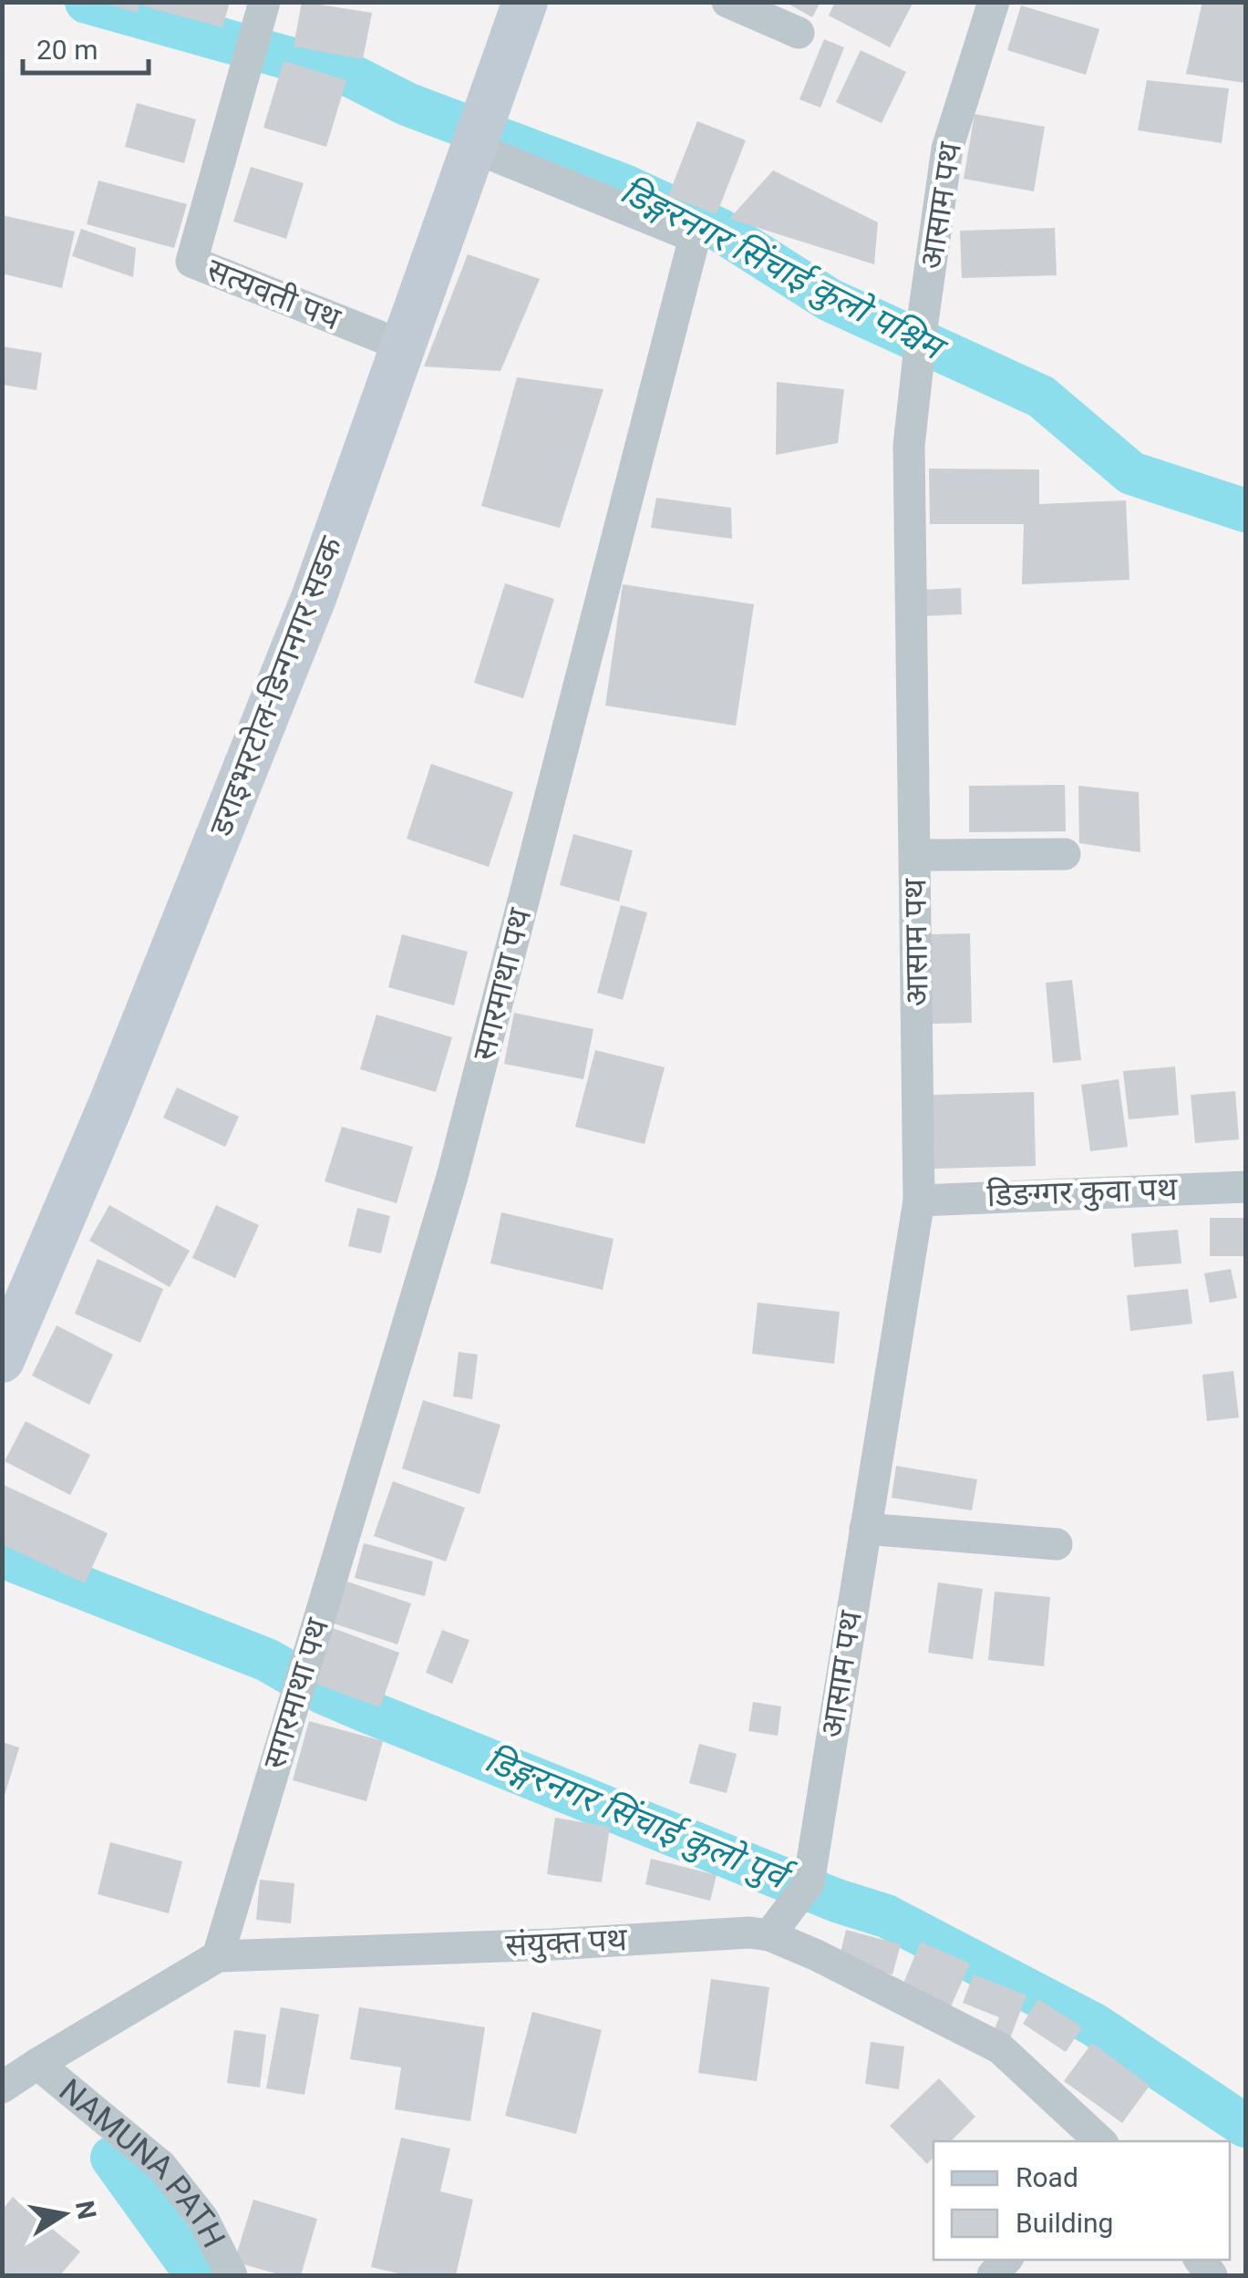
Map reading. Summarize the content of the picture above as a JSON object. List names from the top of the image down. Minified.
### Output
{"streets":{"street":["आसाम पथ","सत्यवती पथ","डराइभरटोल-डिन्गनगर सडक","सगरमाथा पथ","डिङग्गर कुवा पथ","संयुक्त पथ","NAMUNA PATH"]},"crossings":[["आसाम पथ","डिङग्गर कुवा पथ"],["आसाम पथ","संयुक्त पथ"],["सत्यवती पथ","डराइभरटोल-डिन्गनगर सडक"],["डराइभरटोल-डिन्गनगर सडक","सगरमाथा पथ"],["सगरमाथा पथ","संयुक्त पथ"],["संयुक्त पथ","NAMUNA PATH"]],"water":["डिङ्गरनगर सिंचाई कुलो पश्चिम","डिङ्गरनगर सिंचाई कुलो पुर्व"],"legend":["Road","Building"],"scale_bar":"20 m","north":"right"}
